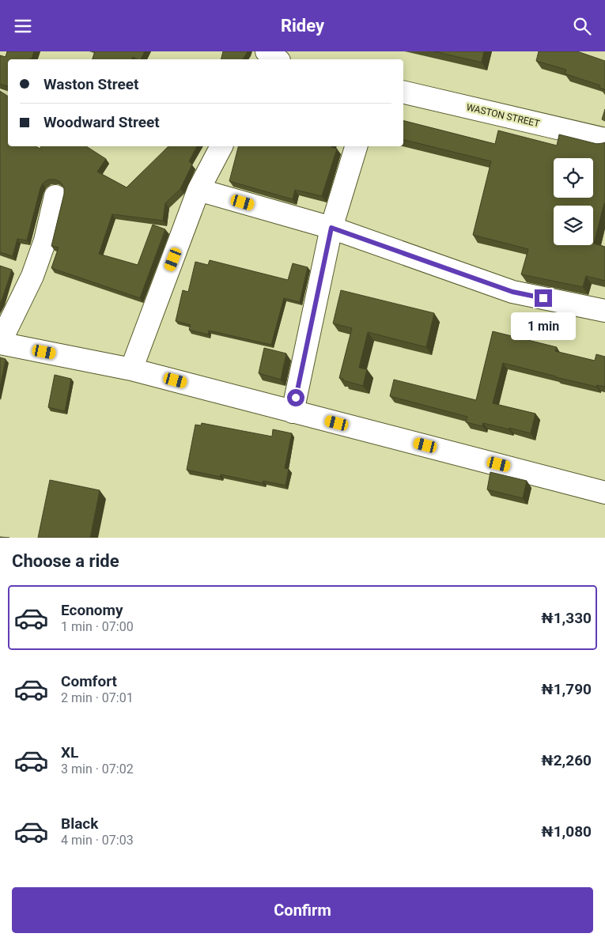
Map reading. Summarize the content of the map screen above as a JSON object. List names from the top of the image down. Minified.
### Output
{"streets":{"street":["WASTON STREET"]},"page":{"header":"Ridey","banner":["Waston Street","Woodward Street"],"bubble":"1 min","heading":"Choose a ride","list":[{"name":"Economy","note":"1 min · 07:00","value":"₦1,330"},{"name":"Comfort","note":"2 min · 07:01","value":"₦1,790"},{"name":"XL","note":"3 min · 07:02","value":"₦2,260"},{"name":"Black","note":"4 min · 07:03","value":"₦1,080"}],"buttons":"Confirm"}}
